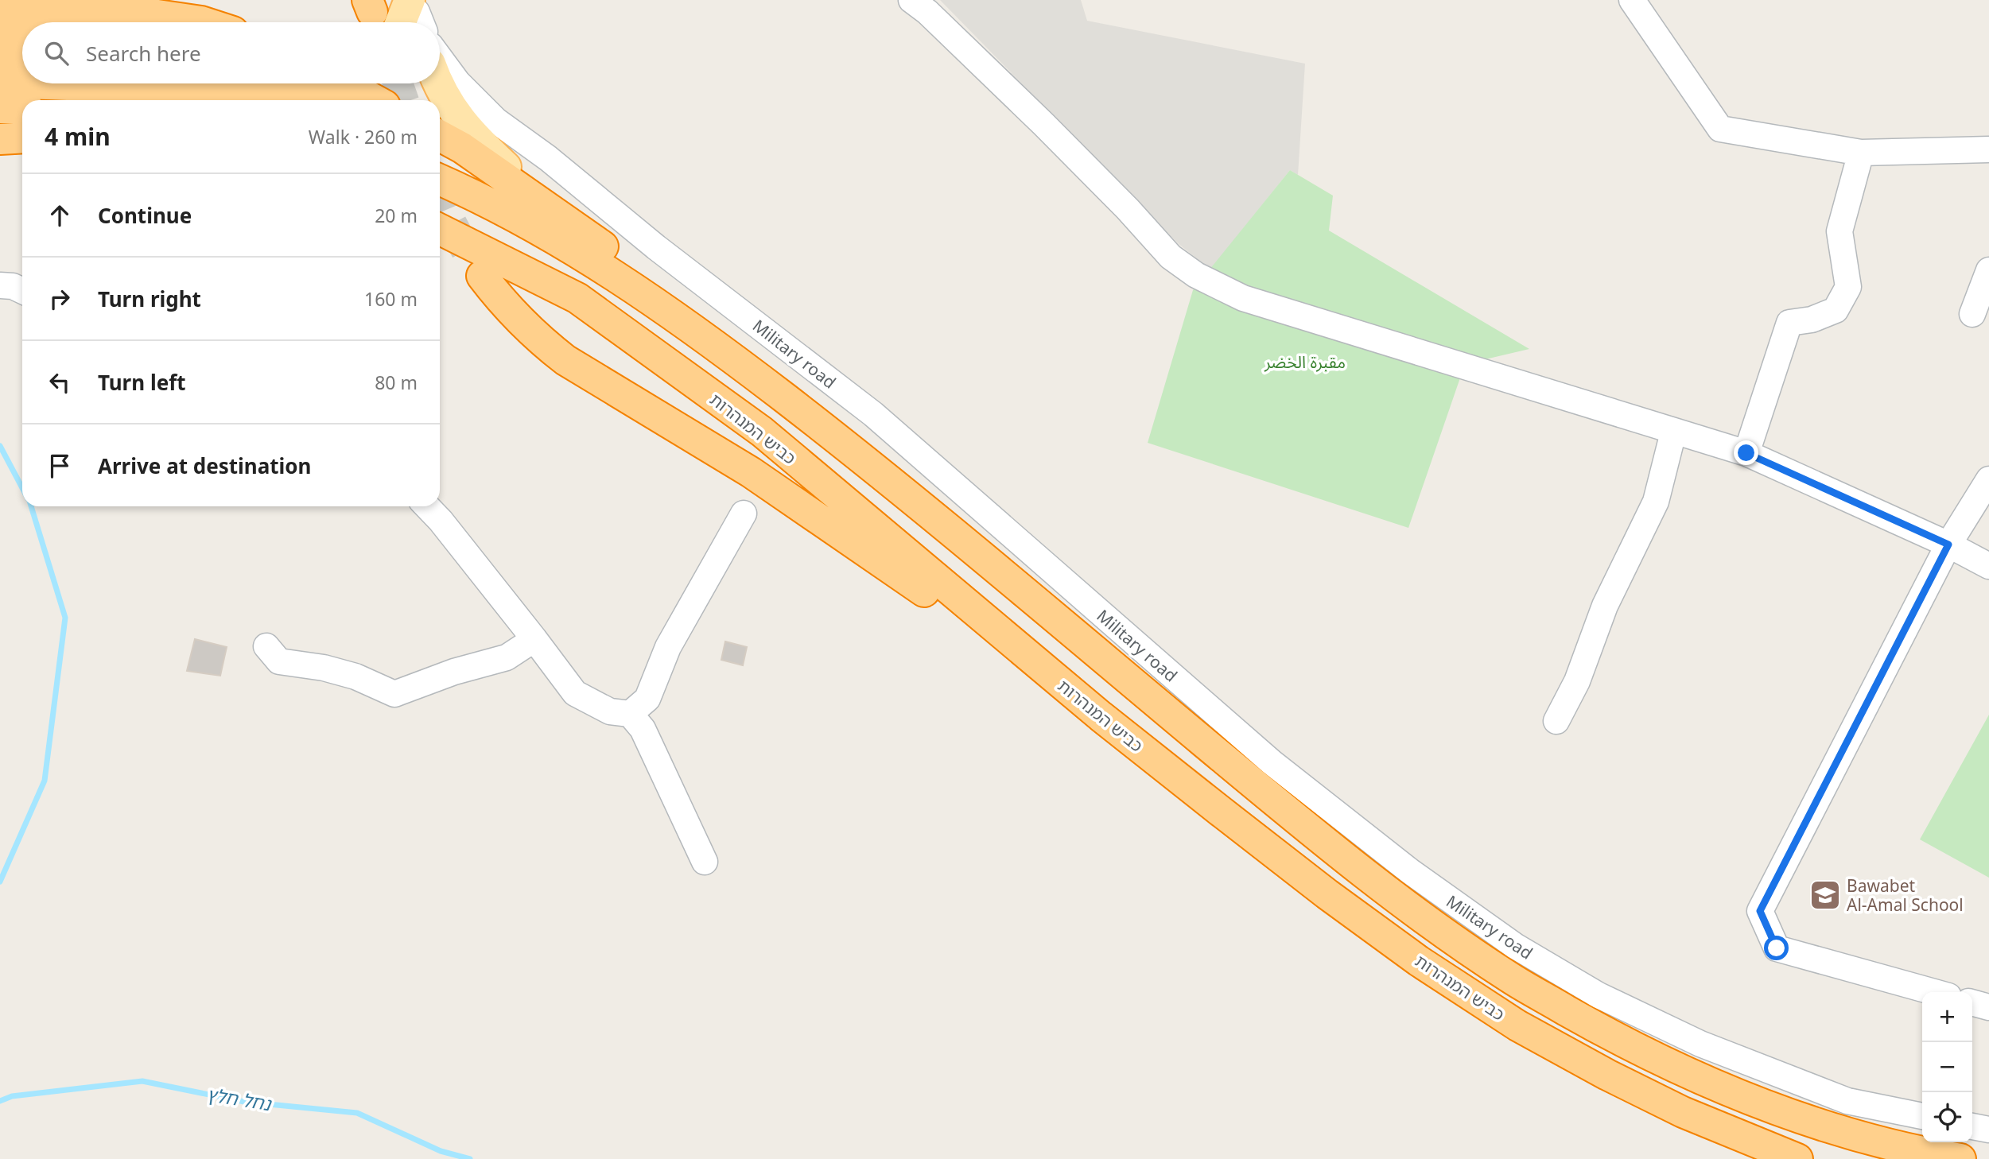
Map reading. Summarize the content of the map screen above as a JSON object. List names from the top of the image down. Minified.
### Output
{"streets":{"highway":["כביש המנהרות"],"street":["Military road"]},"water":["נחל חלץ"],"parks":["مقبرة الخضر"],"places":{"school or university":["Bawabet Al-Amal School"]},"page":{"search":"Search here","heading":["4 min","Walk · 260 m"],"list":[["Continue","20 m"],["Turn right","160 m"],["Turn left","80 m"],"Arrive at destination"],"map_buttons":["+","−"]}}
